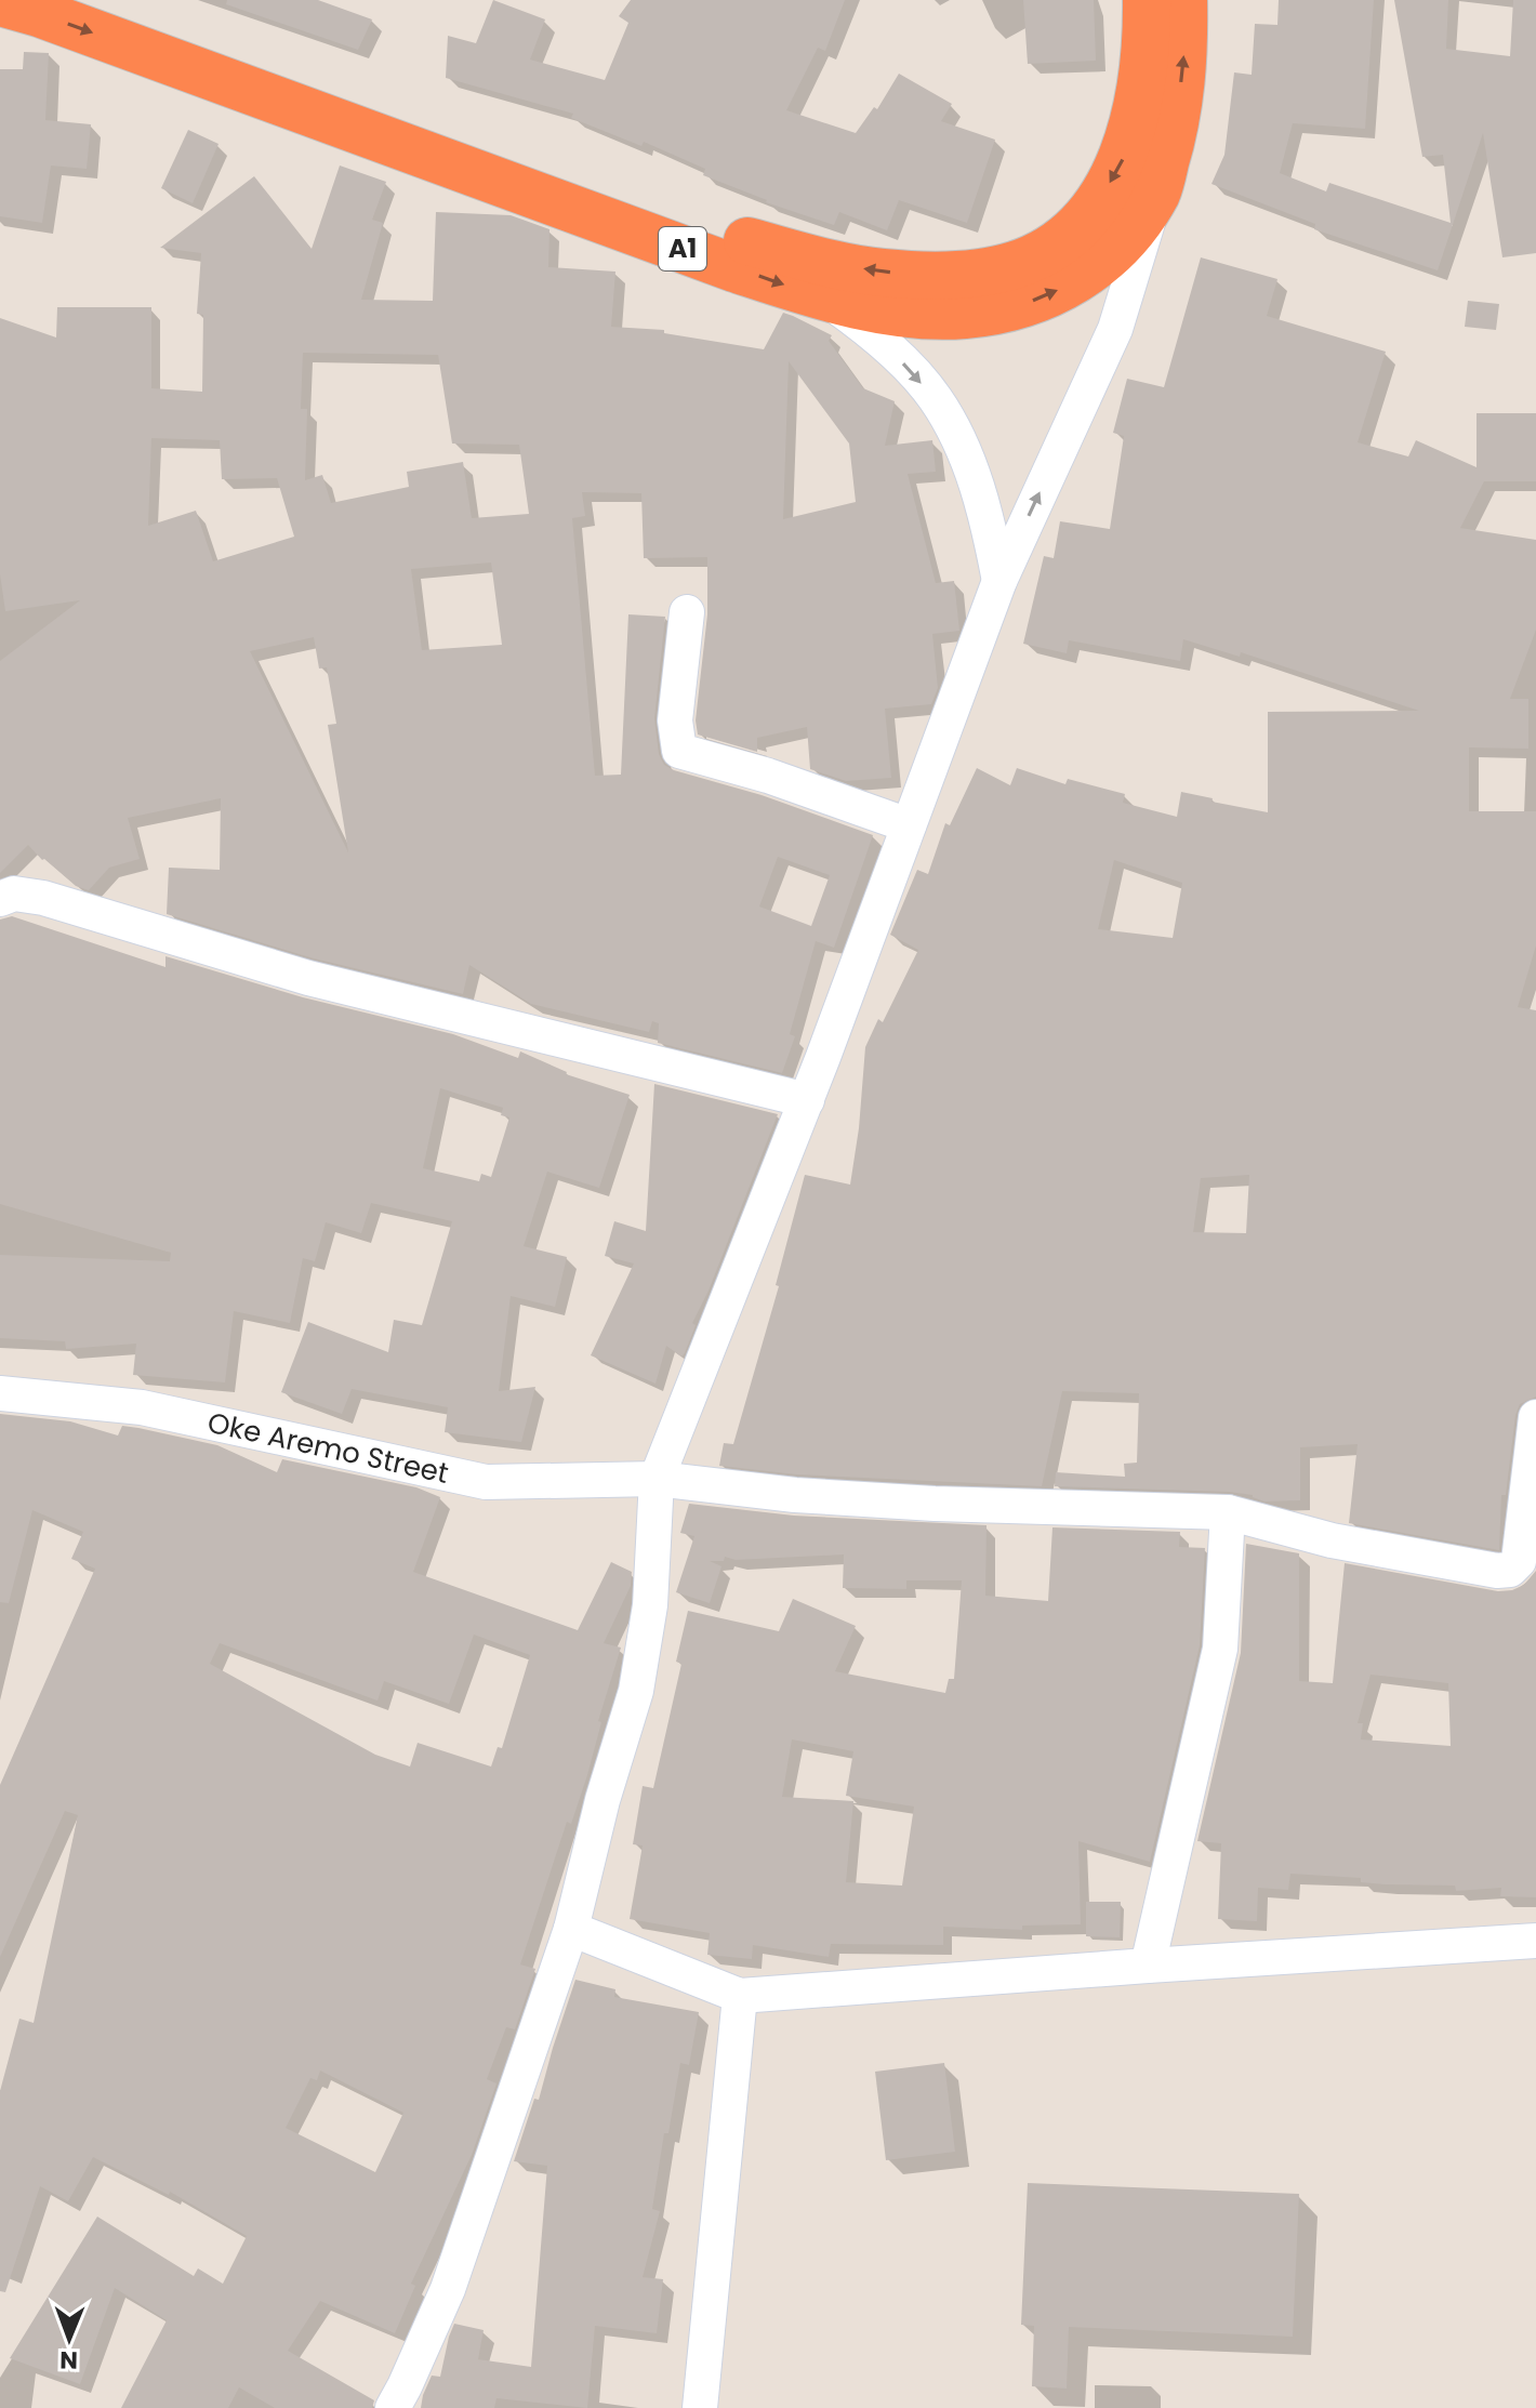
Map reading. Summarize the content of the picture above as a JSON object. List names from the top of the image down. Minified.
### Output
{"streets":{"highway":["A1"],"street":["Oke Aremo Street"]},"north":"bottom"}
